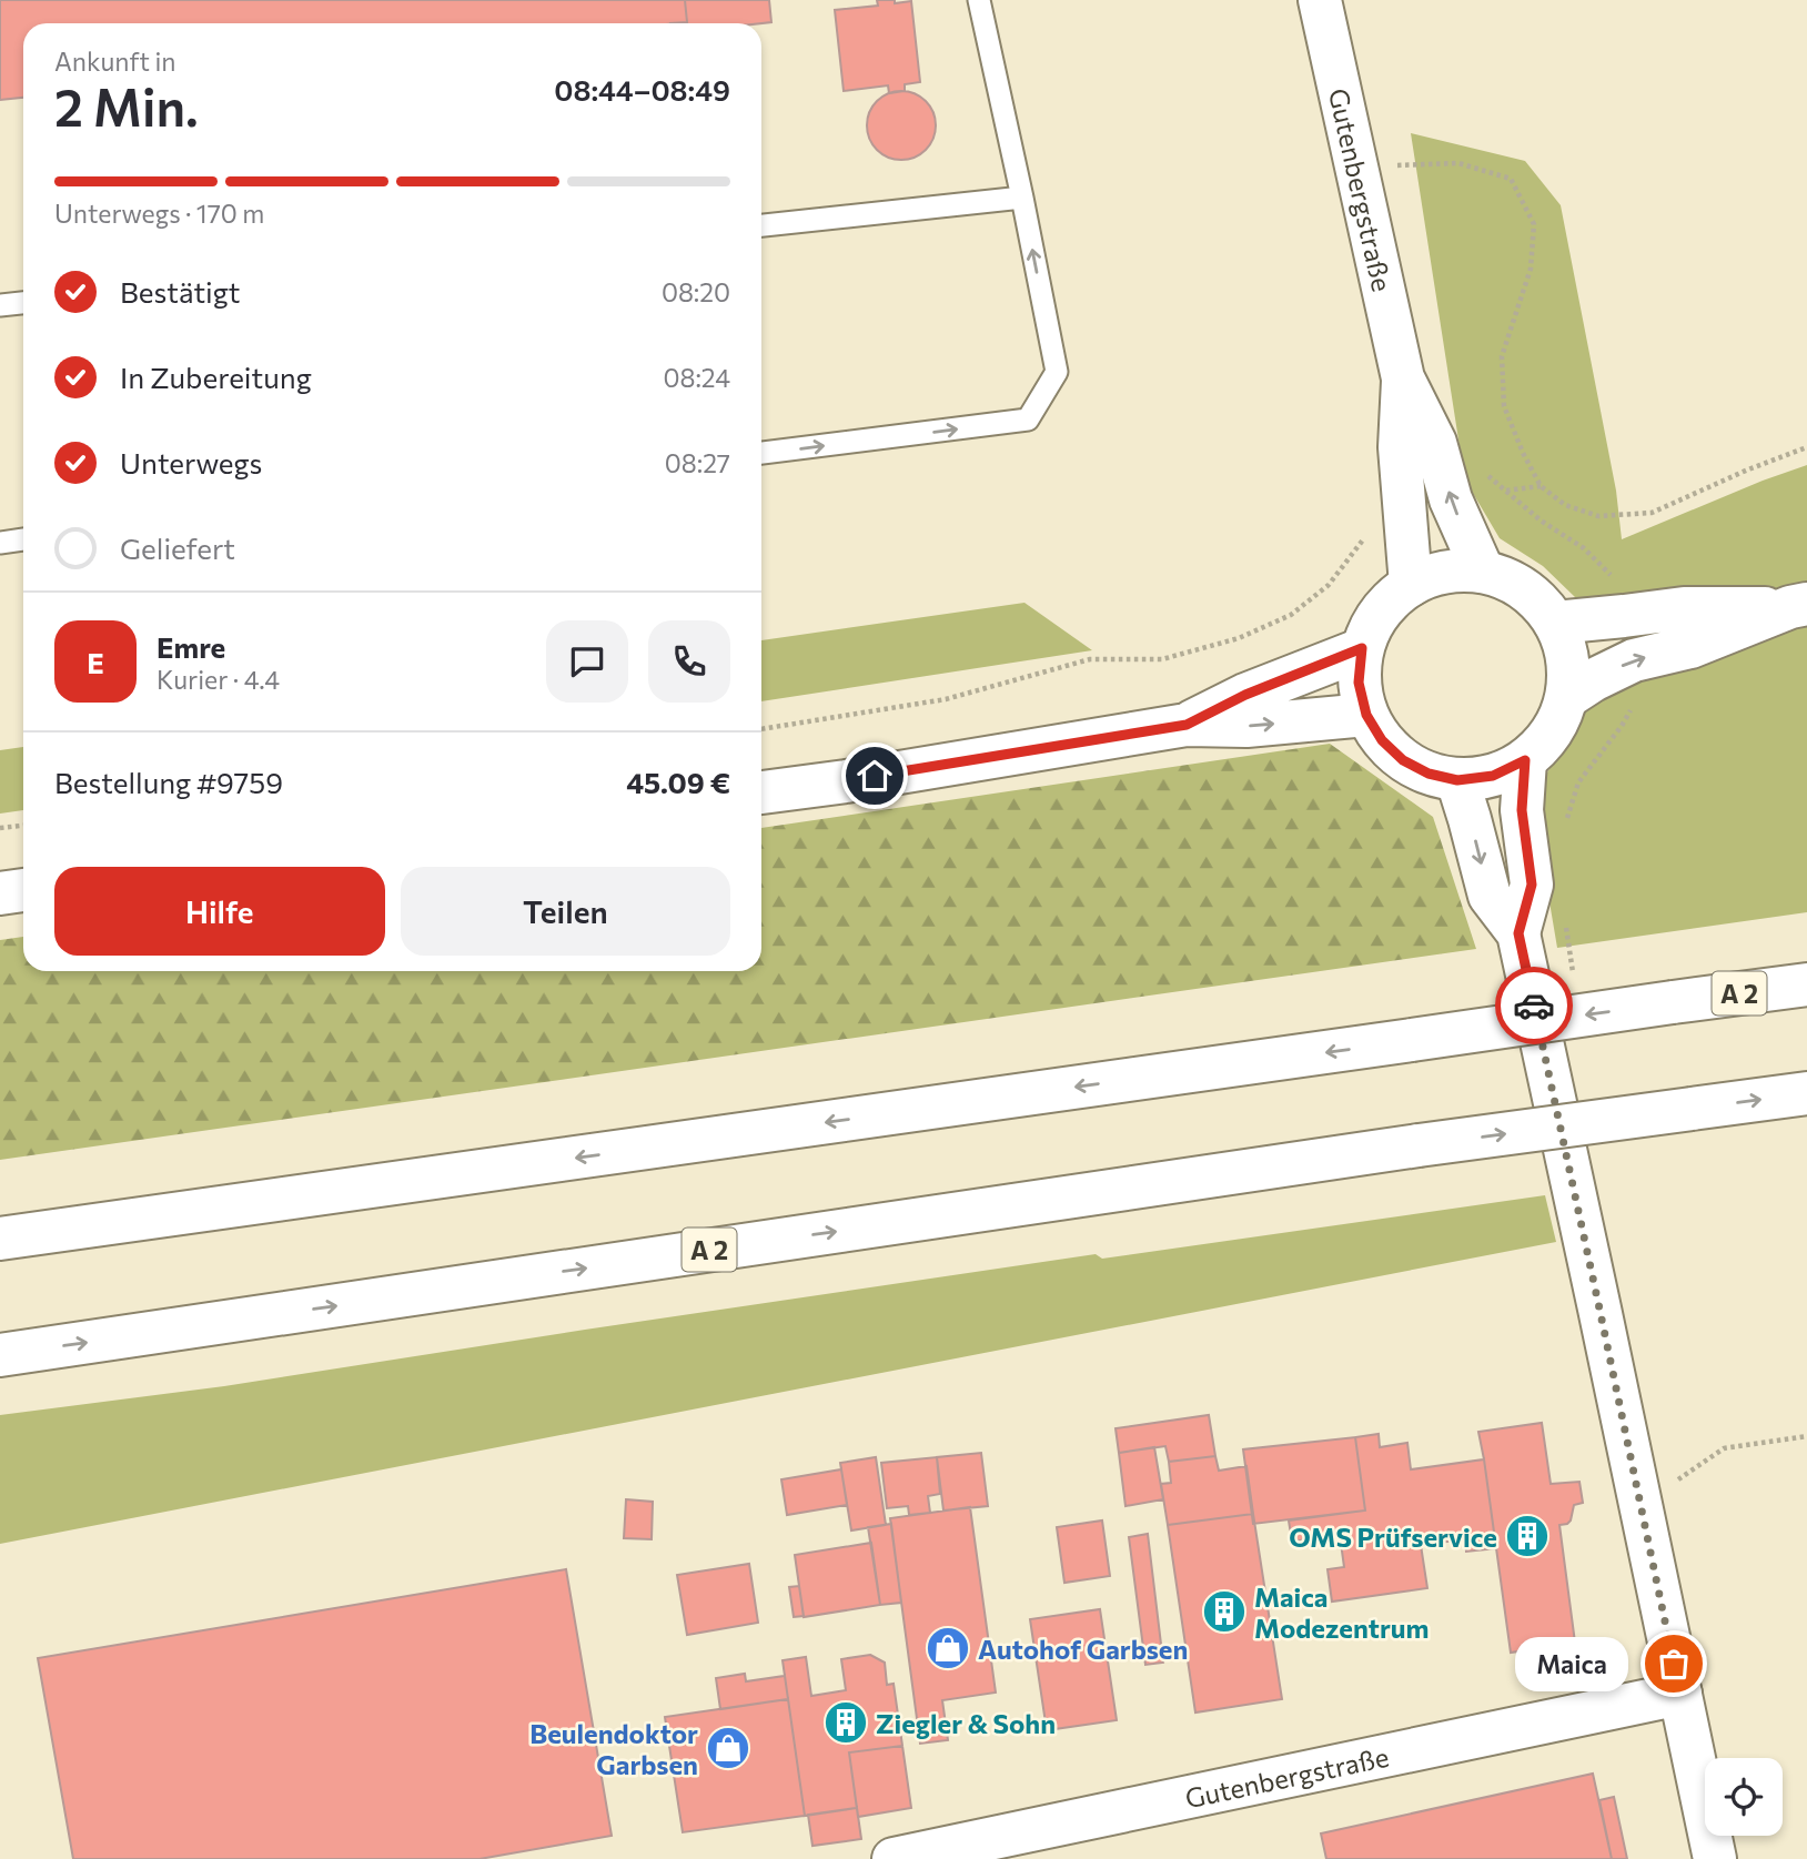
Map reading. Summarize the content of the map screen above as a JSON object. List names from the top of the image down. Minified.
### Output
{"streets":{"main road":["Gutenbergstraße","A 2"]},"places":{"building":["OMS Prüfservice","Maica Modezentrum","Ziegler & Sohn"],"shop":["Autohof Garbsen","Beulendoktor Garbsen"],"other":["Maica"]},"page":{"heading":["2 Min.","Ankunft in","08:44–08:49"],"panel":["Emre","Kurier · 4.4","Bestellung #9759","45.09 €"],"bar":"Unterwegs · 170 m","list":[["Bestätigt","08:20"],["In Zubereitung","08:24"],["Unterwegs","08:27"],"Geliefert"],"round":"E","buttons":["Hilfe","Teilen"],"bubble":"Maica"}}
